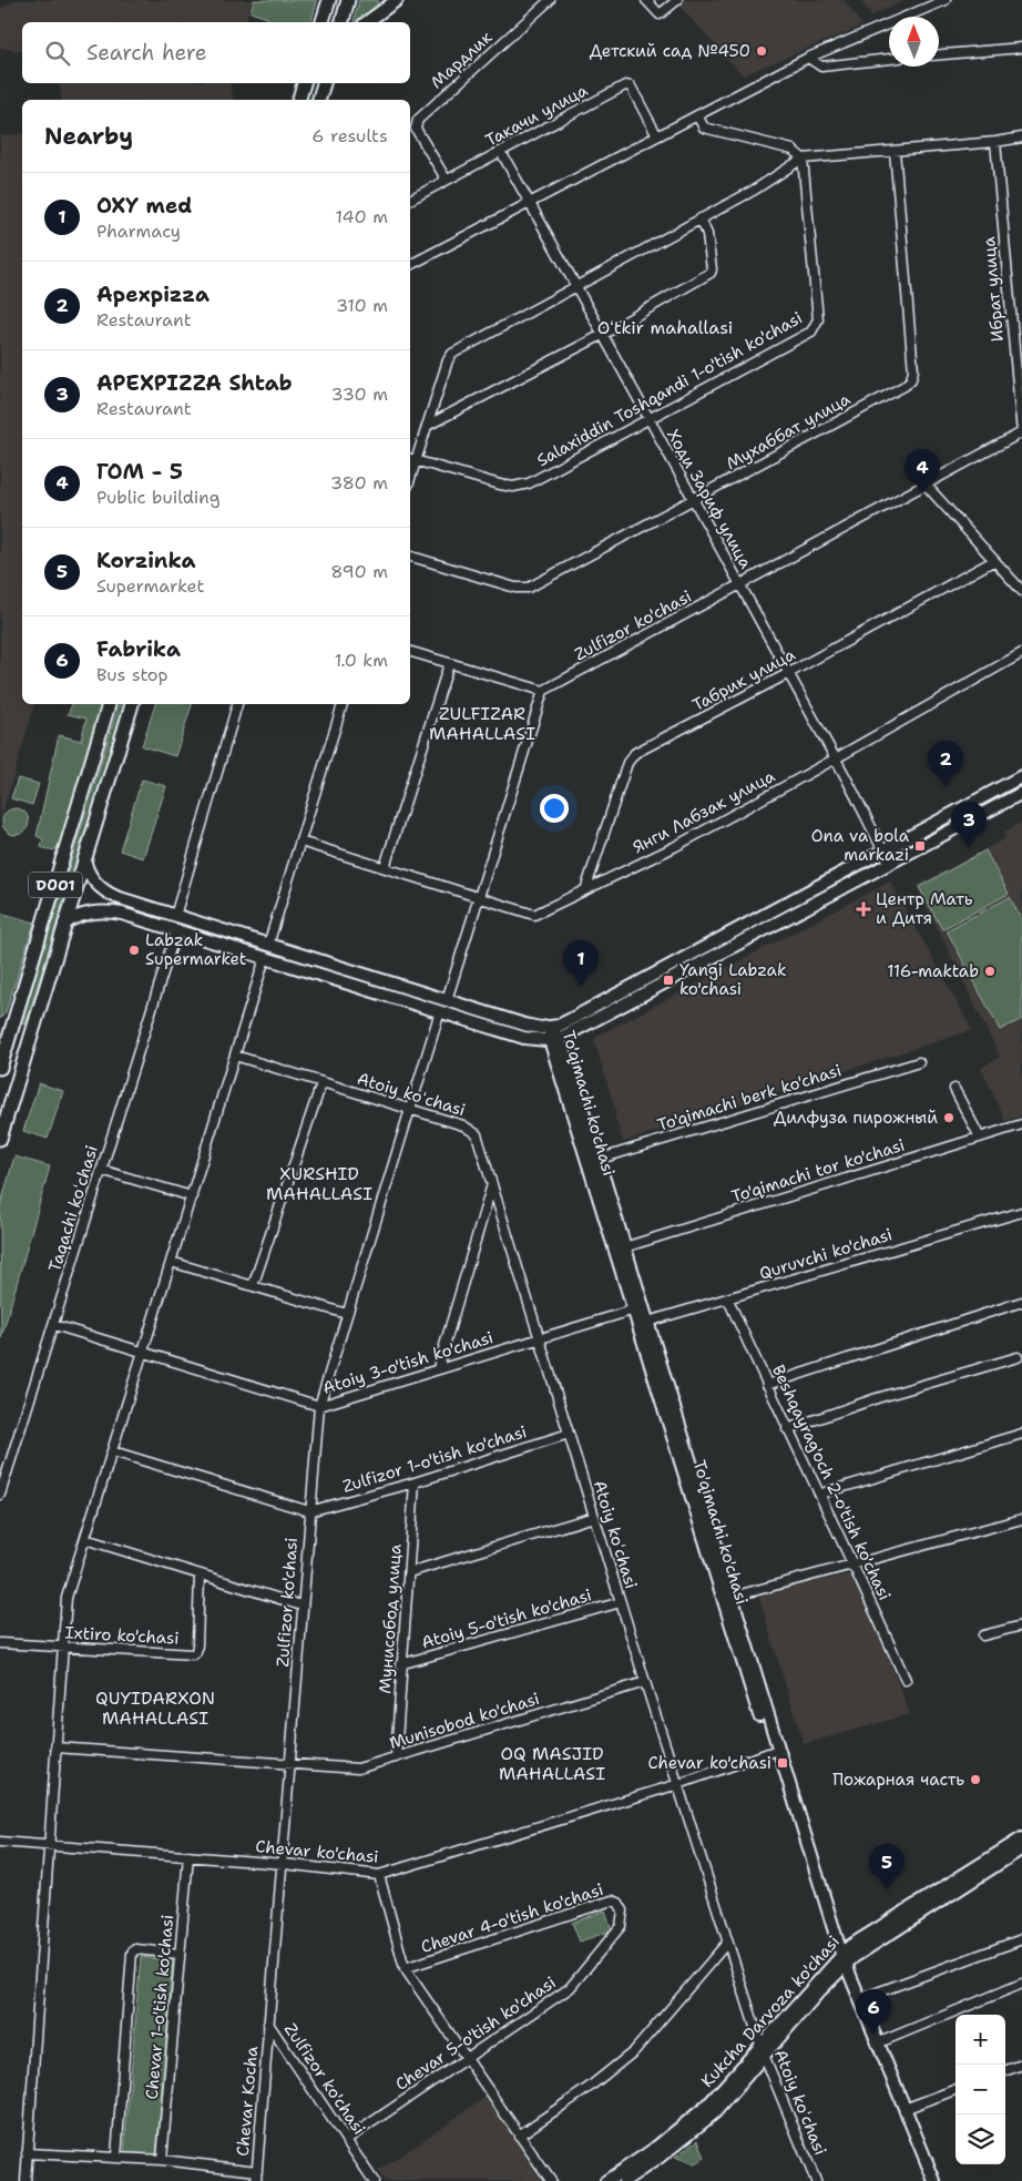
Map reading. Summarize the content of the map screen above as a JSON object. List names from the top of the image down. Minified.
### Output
{"streets":{"highway":["D001"],"main road":["To'qimachi ko'chasi","Kukcha Darvoza ko'chasi"],"street":["Мардлик","Такачи улица","Ибрат улица","Salaxiddin Toshqandi 1-o'tish ko'chasi","Мухаббат улица","Ходи Зариф улица","Zulfizor ko'chasi","Табрик улица","Янги Лабзак улица","Atoiy koʻchasi","To'qimachi berk ko'chasi","To'qimachi tor ko'chasi","Taqachi koʻchasi","Quruvchi ko'chasi","Atoiy 3-o'tish ko'chasi","Zulfizor 1-o'tish ko'chasi","Beshqayrag'och 2-o'tish ko'chasi","Мунисобод улица","Atoiy 5-o'tish ko'chasi","Ixtiro ko'chasi","Munisobod ko'chasi","Chevar ko'chasi","Chevar 4-o'tish ko'chasi","Chevar 1-o'tish ko'chasi","Chevar 5-o'tish ko'chasi","Chevar Kocha"]},"crossings":[["Мардлик","Такачи улица"],["Такачи улица","Ходи Зариф улица"],["Ибрат улица","Zulfizor ko'chasi"],["Salaxiddin Toshqandi 1-o'tish ko'chasi","Ходи Зариф улица"],["Мухаббат улица","Ходи Зариф улица"],["Ходи Зариф улица","Zulfizor ko'chasi"],["Ходи Зариф улица","Табрик улица"],["Ходи Зариф улица","Янги Лабзак улица"],["Zulfizor ko'chasi","Atoiy koʻchasi"],["Zulfizor ko'chasi","Atoiy 3-o'tish ko'chasi"],["Zulfizor ko'chasi","Zulfizor 1-o'tish ko'chasi"],["Zulfizor ko'chasi","Munisobod ko'chasi"],["Zulfizor ko'chasi","Chevar ko'chasi"],["Zulfizor ko'chasi","Chevar 5-o'tish ko'chasi"],["Zulfizor ko'chasi","Chevar Kocha"],["Табрик улица","Янги Лабзак улица"],["Atoiy koʻchasi","Atoiy 3-o'tish ko'chasi"],["Atoiy koʻchasi","Zulfizor 1-o'tish ko'chasi"],["Atoiy koʻchasi","Atoiy 5-o'tish ko'chasi"],["Atoiy koʻchasi","Munisobod ko'chasi"],["Atoiy koʻchasi","Chevar ko'chasi"],["Atoiy koʻchasi","Kukcha Darvoza ko'chasi"],["To'qimachi berk ko'chasi","To'qimachi ko'chasi"],["To'qimachi ko'chasi","To'qimachi tor ko'chasi"],["To'qimachi ko'chasi","Quruvchi ko'chasi"],["To'qimachi ko'chasi","Atoiy 3-o'tish ko'chasi"],["To'qimachi ko'chasi","Chevar ko'chasi"],["To'qimachi ko'chasi","Kukcha Darvoza ko'chasi"],["Taqachi koʻchasi","Atoiy 3-o'tish ko'chasi"],["Quruvchi ko'chasi","Beshqayrag'och 2-o'tish ko'chasi"],["Zulfizor 1-o'tish ko'chasi","Мунисобод улица"],["Мунисобод улица","Atoiy 5-o'tish ko'chasi"],["Мунисобод улица","Munisobod ko'chasi"],["Chevar ko'chasi","Chevar 1-o'tish ko'chasi"],["Chevar 4-o'tish ko'chasi","Chevar 5-o'tish ko'chasi"]],"districts":["Oʻtkir mahallasi","ZULFIZAR MAHALLASI","XURSHID MAHALLASI","QUYIDARXON MAHALLASI","OQ MASJID MAHALLASI"],"places":{"other":["Детский сад №450","Labzak Supermarket","116-maktab","Дилфуза пирожный","Пожарная часть"],"transit":["Ona va bola markazi","Yangi Labzak ko'chasi","Chevar ko'chasi"],"health":["Центр Мать и Дитя"]},"north":"top","page":{"search":"Search here","heading":["Nearby","6 results"],"list":[{"mark":"1","name":"OXY med","note":"Pharmacy","value":"140 m"},{"mark":"2","name":"Apexpizza","note":"Restaurant","value":"310 m"},{"mark":"3","name":"APEXPIZZA Shtab","note":"Restaurant","value":"330 m"},{"mark":"4","name":"ГОМ - 5","note":"Public building","value":"380 m"},{"mark":"5","name":"Korzinka","note":"Supermarket","value":"890 m"},{"mark":"6","name":"Fabrika","note":"Bus stop","value":"1.0 km"}],"pins":["4","2","3","1","5","6"],"map_buttons":["+","−"]}}
